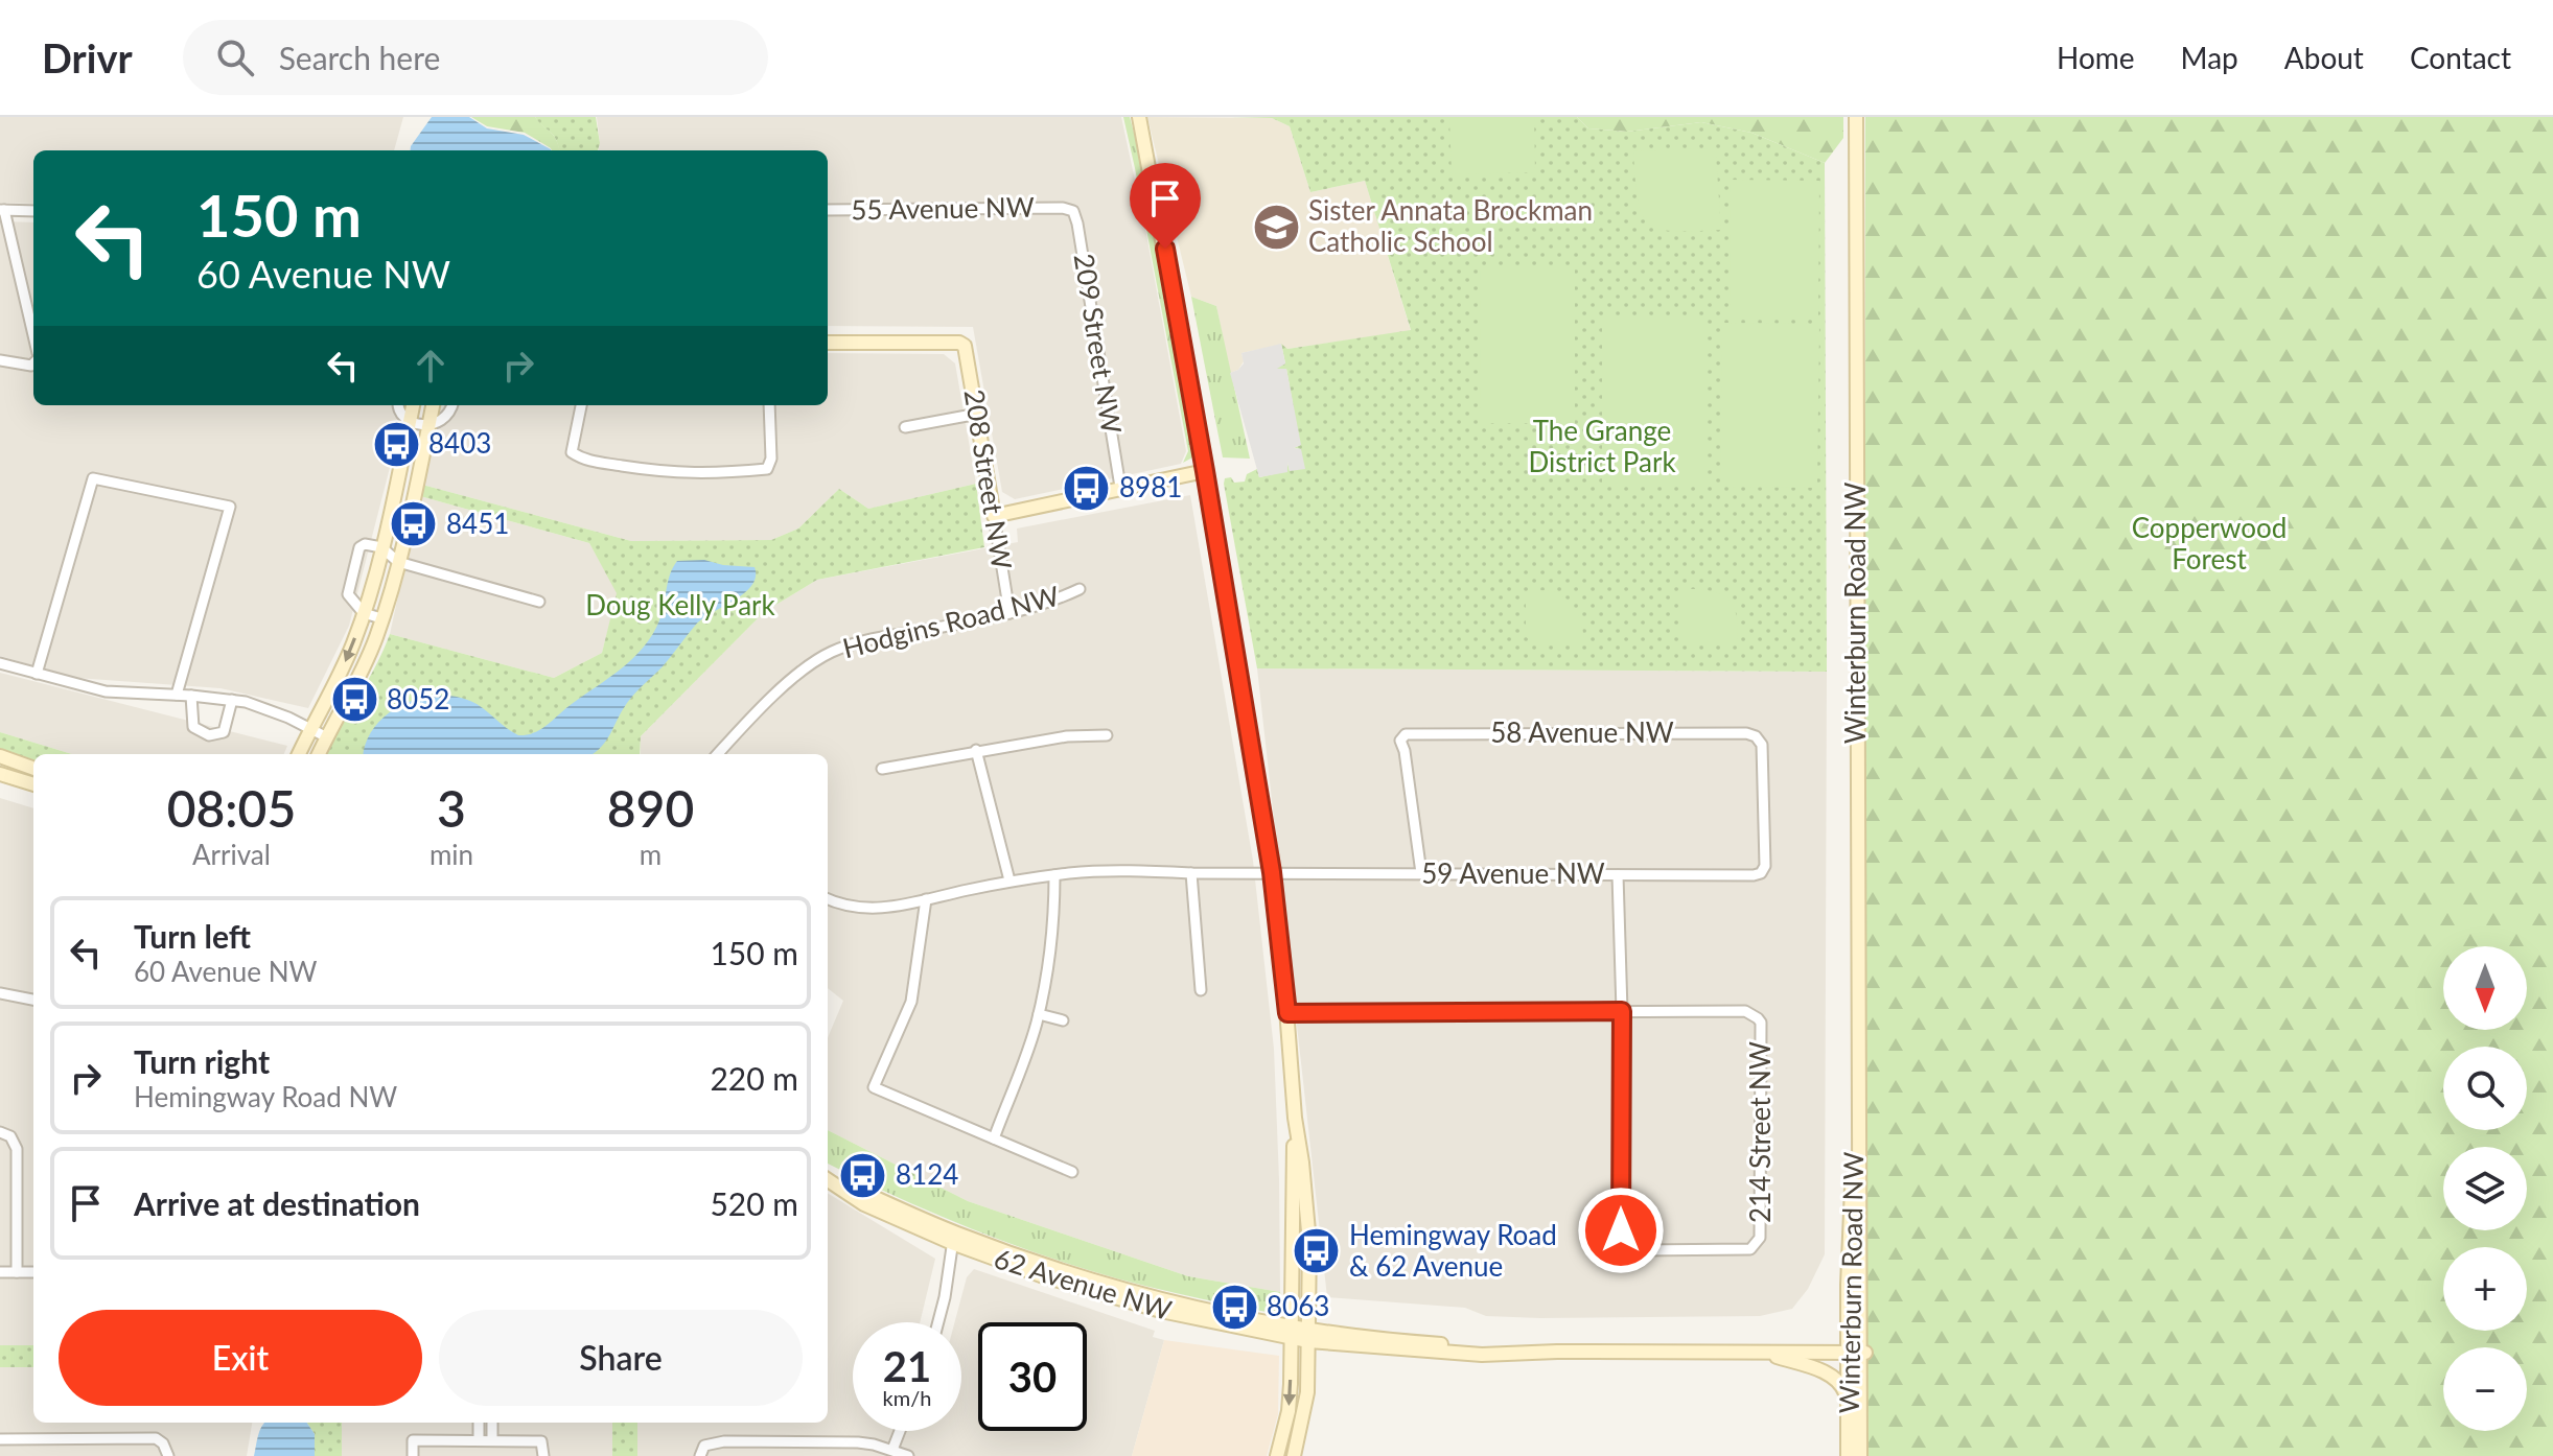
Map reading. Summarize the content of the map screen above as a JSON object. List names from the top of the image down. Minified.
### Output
{"streets":{"street":["55 Avenue NW","209 Street NW","208 Street NW","Winterburn Road NW","Hodgins Road NW","58 Avenue NW","59 Avenue NW","214 Street NW","62 Avenue NW"]},"crossings":[["55 Avenue NW","209 Street NW"],["208 Street NW","Hodgins Road NW"],["Winterburn Road NW","62 Avenue NW"],["58 Avenue NW","59 Avenue NW"]],"parks":["The Grange District Park","Copperwood Forest","Doug Kelly Park"],"places":{"school or university":["Sister Annata Brockman Catholic School"],"bus stop":["8403","8981","8451","8052","8124","Hemingway Road & 62 Avenue","8063"]},"north":"bottom","page":{"header":"Drivr","search":"Search here","nav":["Home","Map","About","Contact"],"turn":["150 m","60 Avenue NW"],"eta":["08:05","Arrival","3","min","890","m"],"list":[{"name":"Turn left","note":"60 Avenue NW","value":"150 m"},{"name":"Turn right","note":"Hemingway Road NW","value":"220 m"},{"name":"Arrive at destination","value":"520 m"}],"map_buttons":["+","−"],"buttons":["Exit","Share"],"speed":"21 km/h","limit":"30"}}
